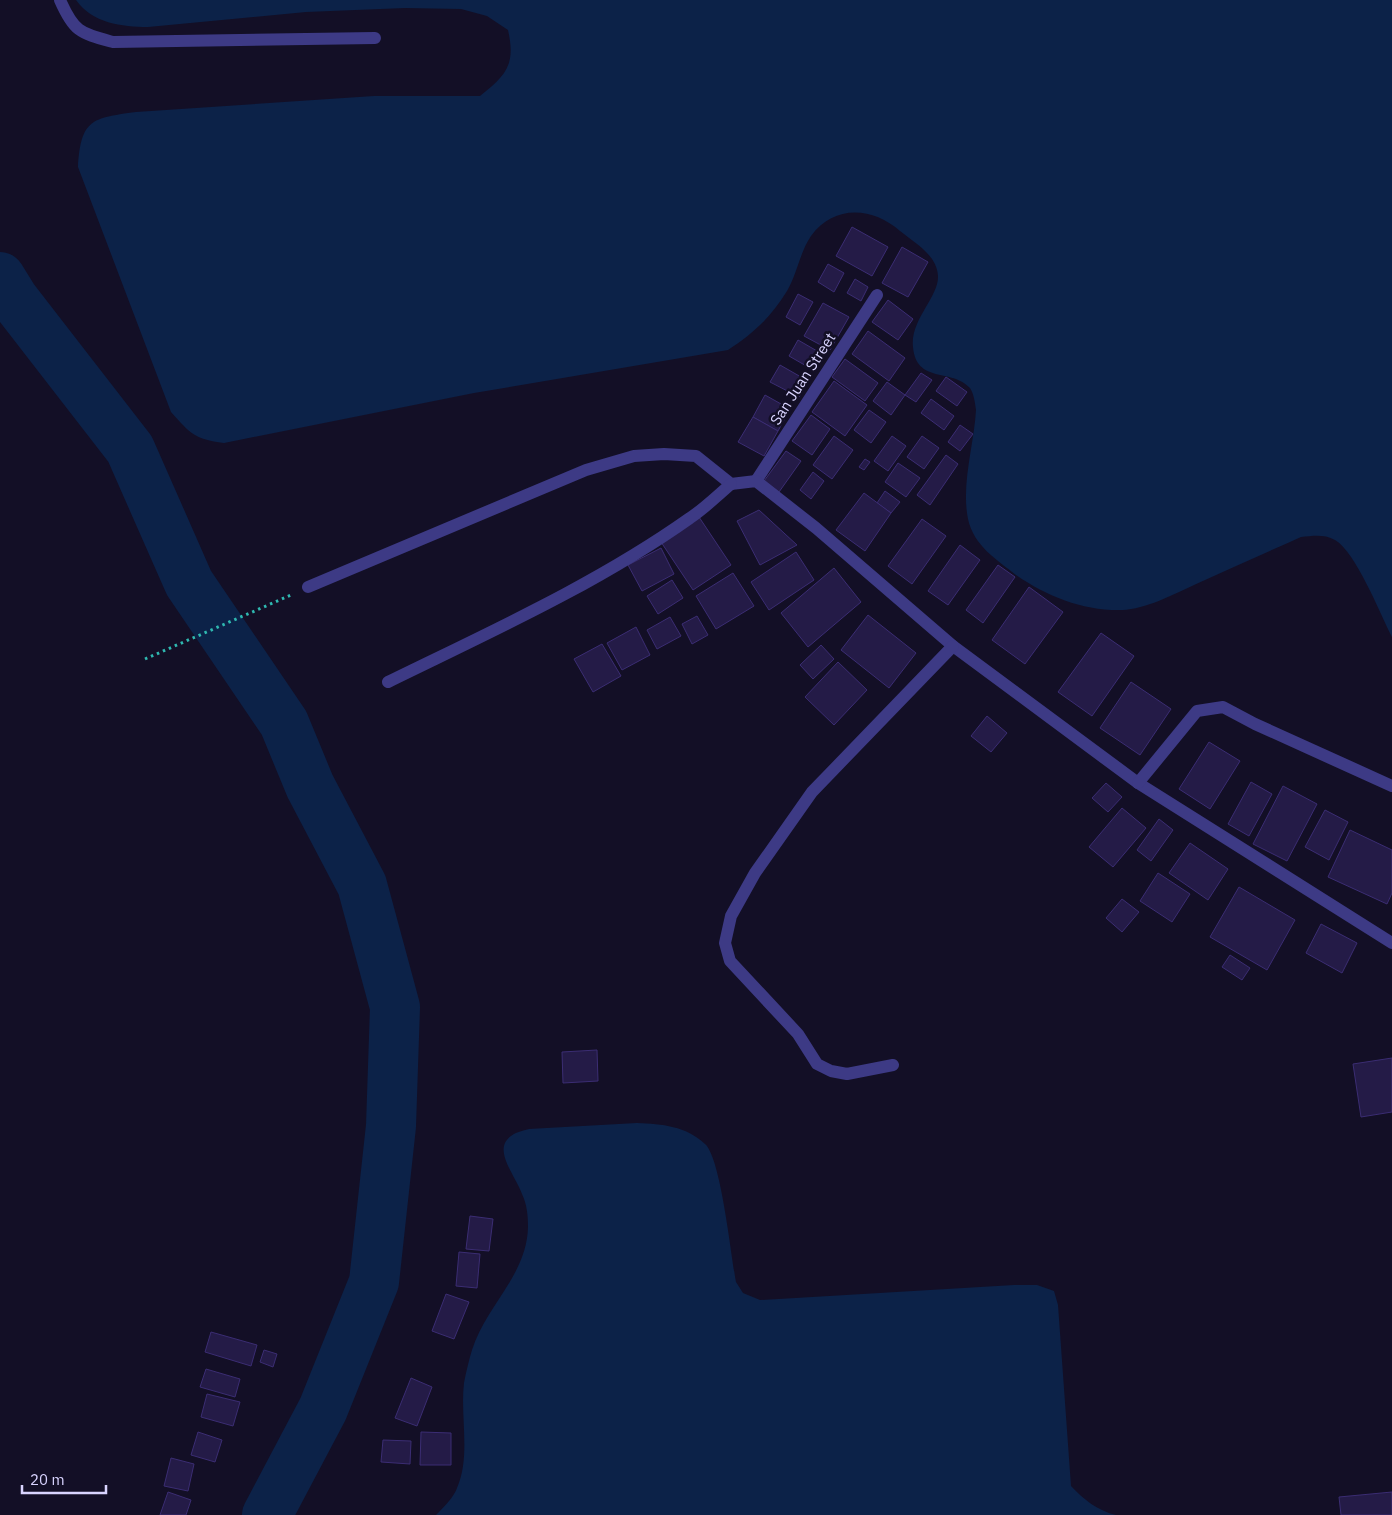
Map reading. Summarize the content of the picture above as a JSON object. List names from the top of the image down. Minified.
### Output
{"streets":{"street":["San Juan Street"]},"scale_bar":"20 m"}
